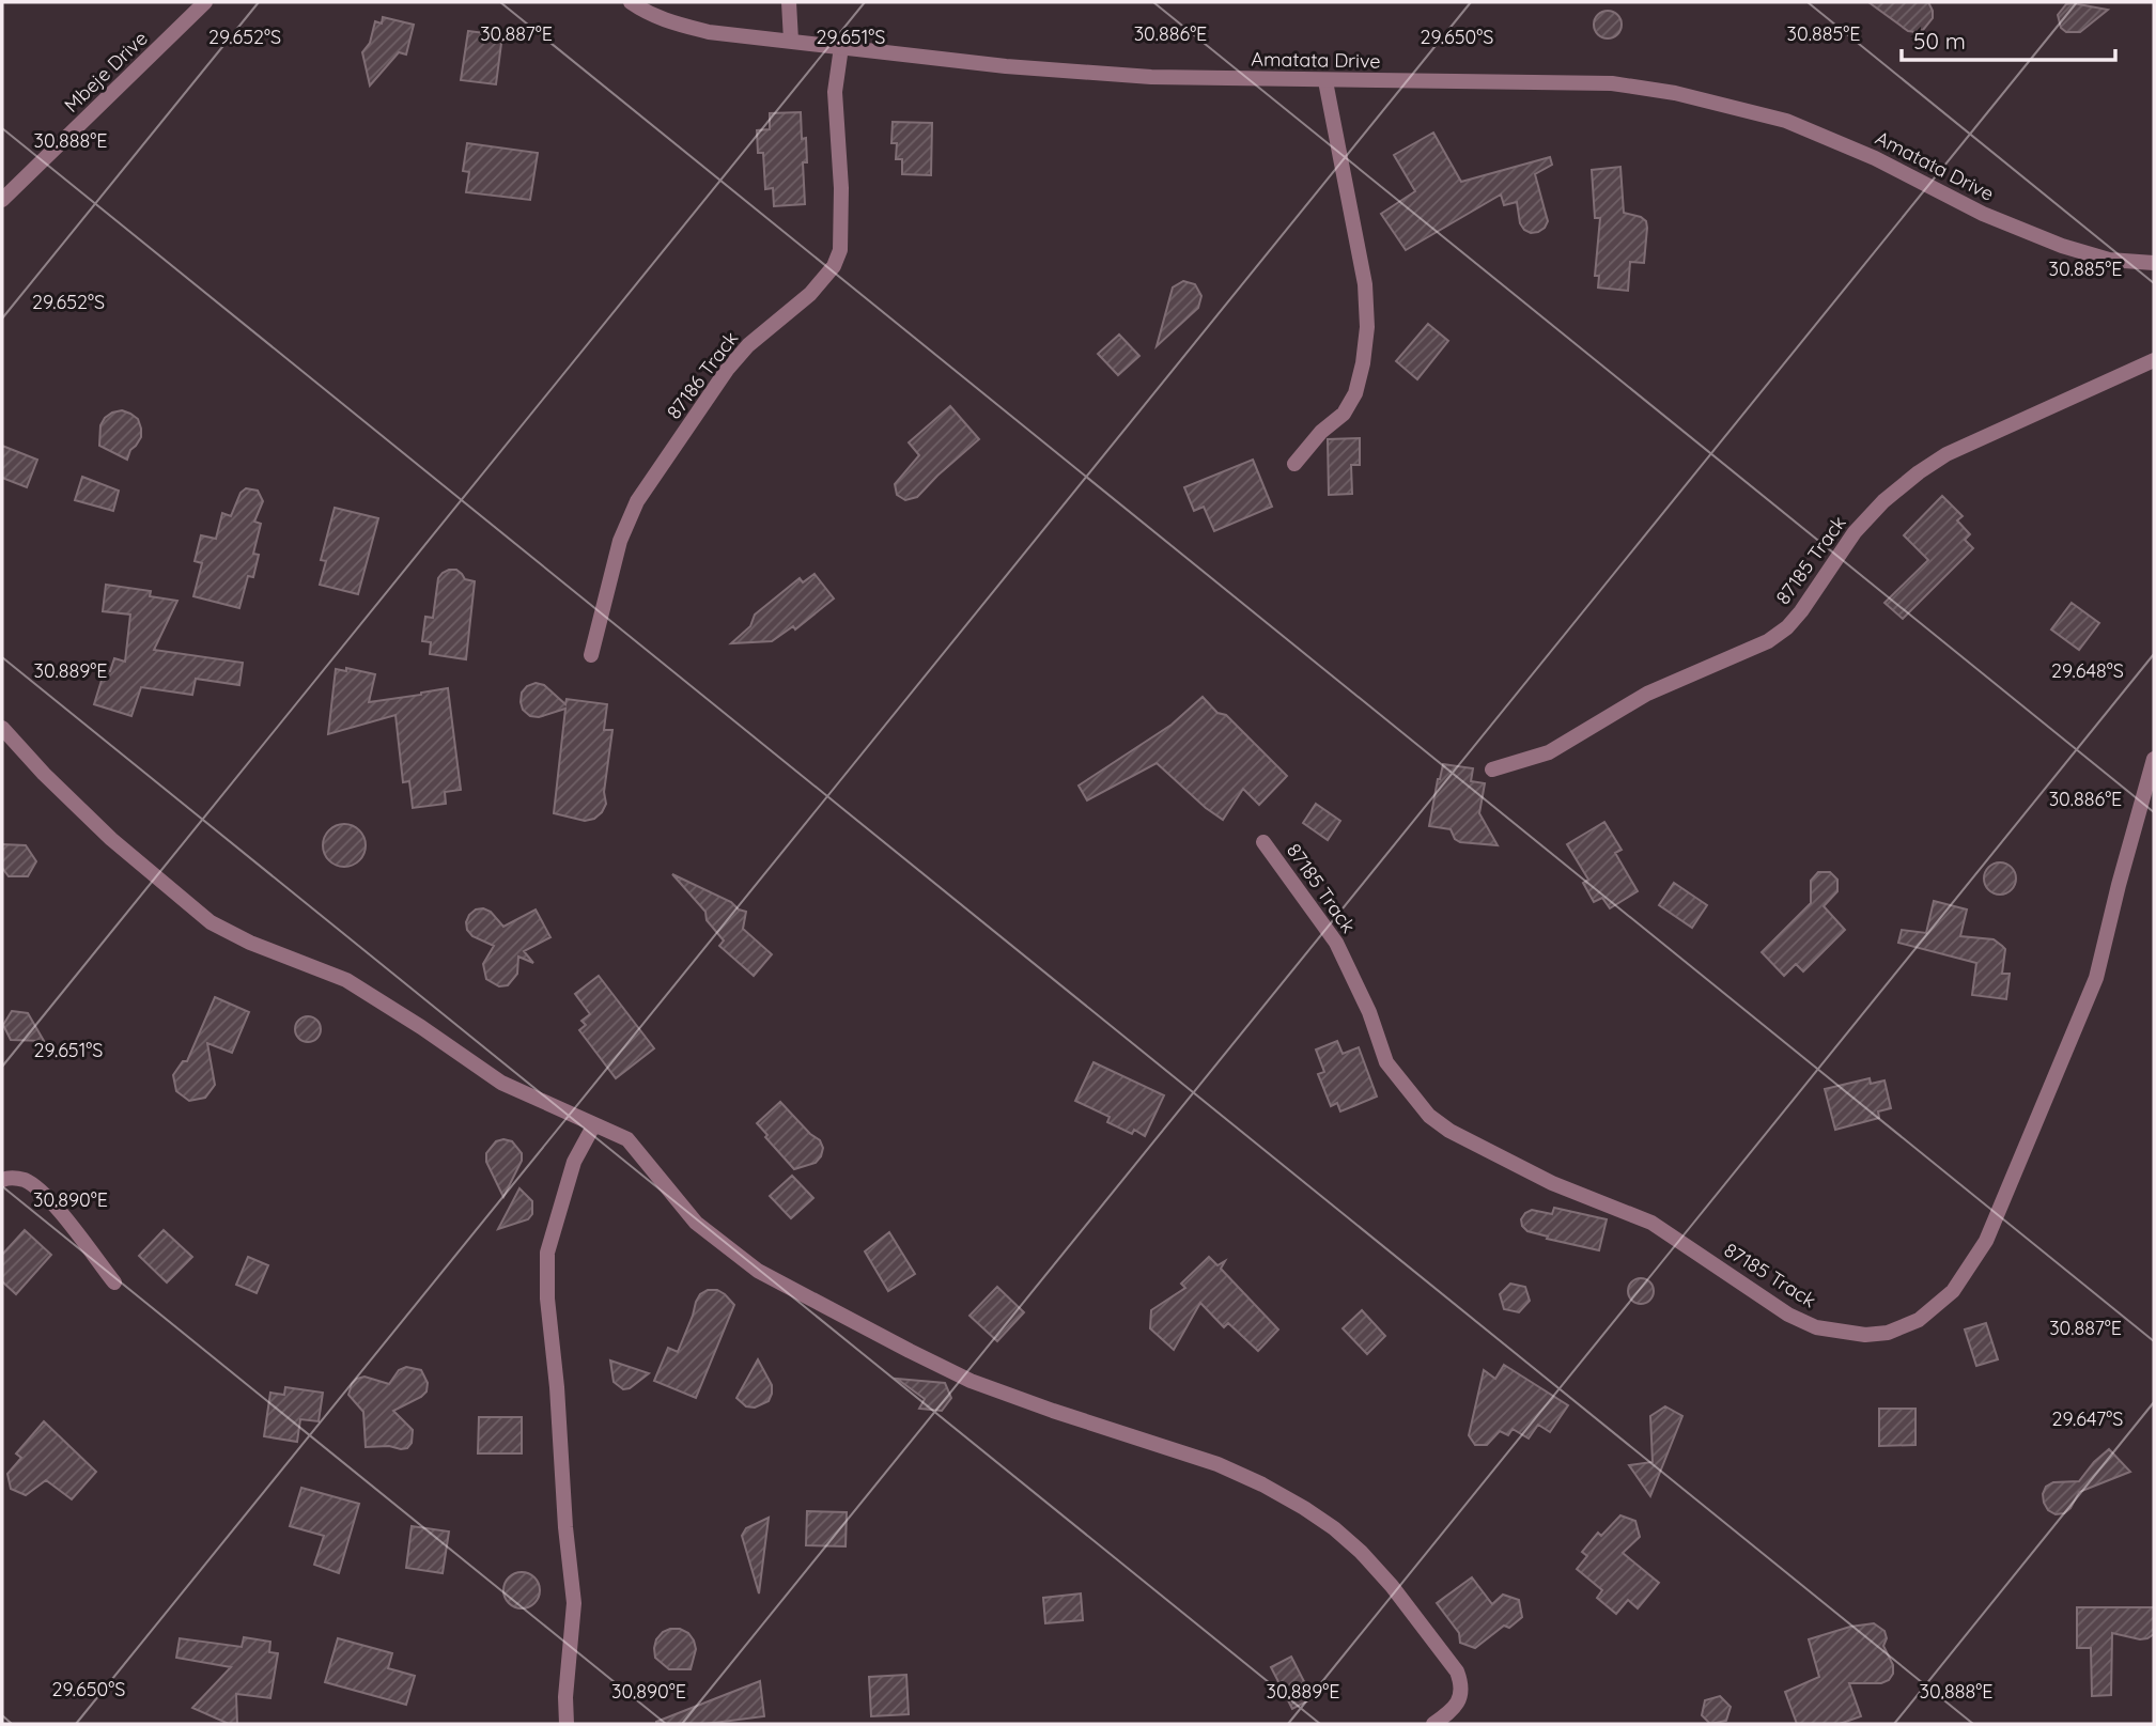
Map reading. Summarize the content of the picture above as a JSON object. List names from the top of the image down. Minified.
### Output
{"streets":{"street":["Amatata Drive","Mbeje Drive","87186 Track","87185 Track"]},"crossings":[["Amatata Drive","87186 Track"]],"scale_bar":"50 m","coordinates":["30.887°E","30.886°E","30.885°E","29.652°S","29.651°S","29.650°S","30.888°E","30.889°E","29.648°S","30.890°E","29.647°S"]}
